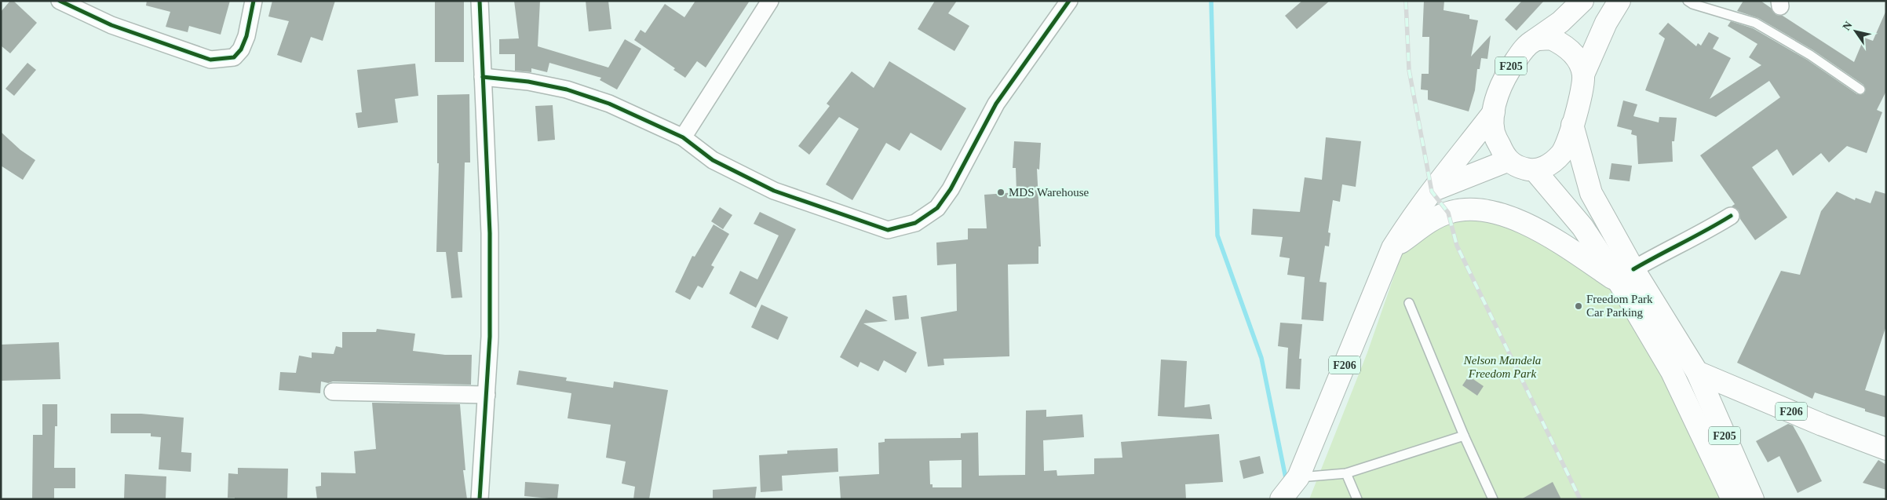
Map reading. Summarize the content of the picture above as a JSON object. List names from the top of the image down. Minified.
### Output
{"streets":{"main road":["F205","F206"]},"crossings":[["F205","F206"]],"parks":["Nelson Mandela Freedom Park"],"places":["MDS Warehouse","Freedom Park Car Parking"],"north":"top left"}
